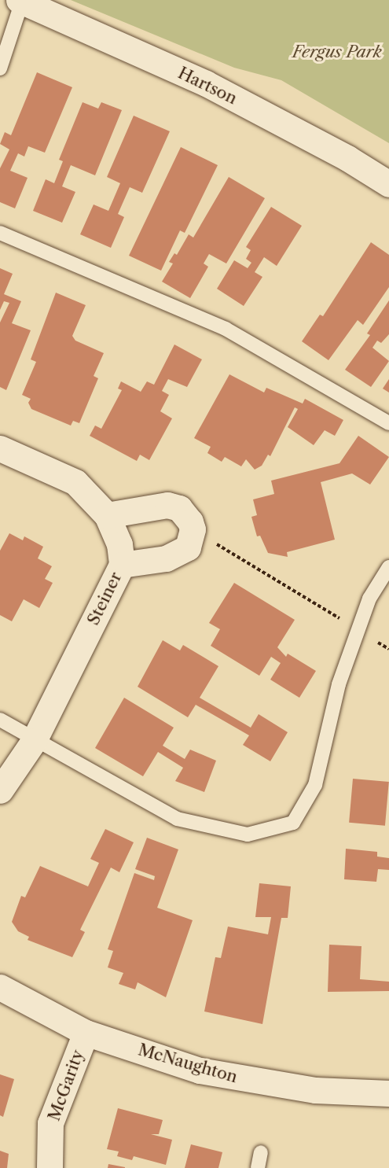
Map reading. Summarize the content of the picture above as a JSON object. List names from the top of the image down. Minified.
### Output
{"streets":{"street":["Hartson","Steiner","McNaughton","McGarity"]},"crossings":[["McNaughton","McGarity"]],"parks":["Fergus Park"]}
